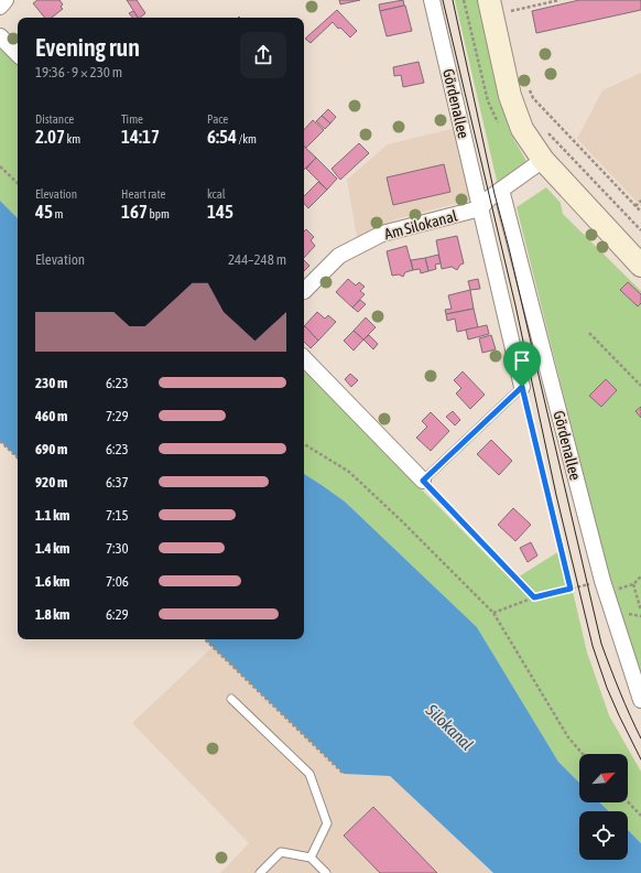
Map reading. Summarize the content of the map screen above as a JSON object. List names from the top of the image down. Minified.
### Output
{"streets":{"street":["Gördenallee","Am Silokanal"]},"crossings":[["Gördenallee","Am Silokanal"]],"water":["Silokanal"],"north":"top right","page":{"heading":["Evening run","19:36 · 9 × 230 m"],"stats":[["Distance","2.07 km"],["Time","14:17"],["Pace","6:54 /km"],["Elevation","45 m"],["Heart rate","167 bpm"],["kcal","145"]],"chart":["Elevation","244–248 m"],"list":[{"name":"230 m","note":"6:23"},{"name":"460 m","note":"7:29"},{"name":"690 m","note":"6:23"},{"name":"920 m","note":"6:37"},{"name":"1.1 km","note":"7:15"},{"name":"1.4 km","note":"7:30"},{"name":"1.6 km","note":"7:06"},{"name":"1.8 km","note":"6:29"}]}}
